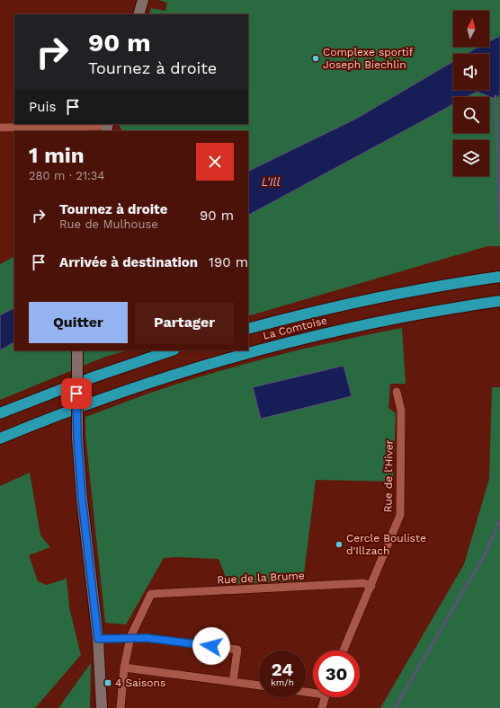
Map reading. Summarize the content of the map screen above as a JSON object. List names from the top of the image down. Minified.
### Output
{"streets":{"highway":["La Comtoise"],"street":["Rue de l'Hiver","Rue de la Brume"]},"crossings":[["Rue de l'Hiver","Rue de la Brume"]],"water":["L'Ill"],"places":{"other":["Complexe sportif Joseph Biechlin","Cercle Bouliste d'Illzach"],"transit":["4 Saisons"]},"north":"top","page":{"turn":["90 m","Tournez à droite"],"then":"Puis","heading":["1 min","280 m · 21:34"],"list":[{"name":"Tournez à droite","note":"Rue de Mulhouse","value":"90 m"},{"name":"Arrivée à destination","value":"190 m"}],"buttons":["Quitter","Partager"],"speed":"24 km/h","limit":"30"}}
